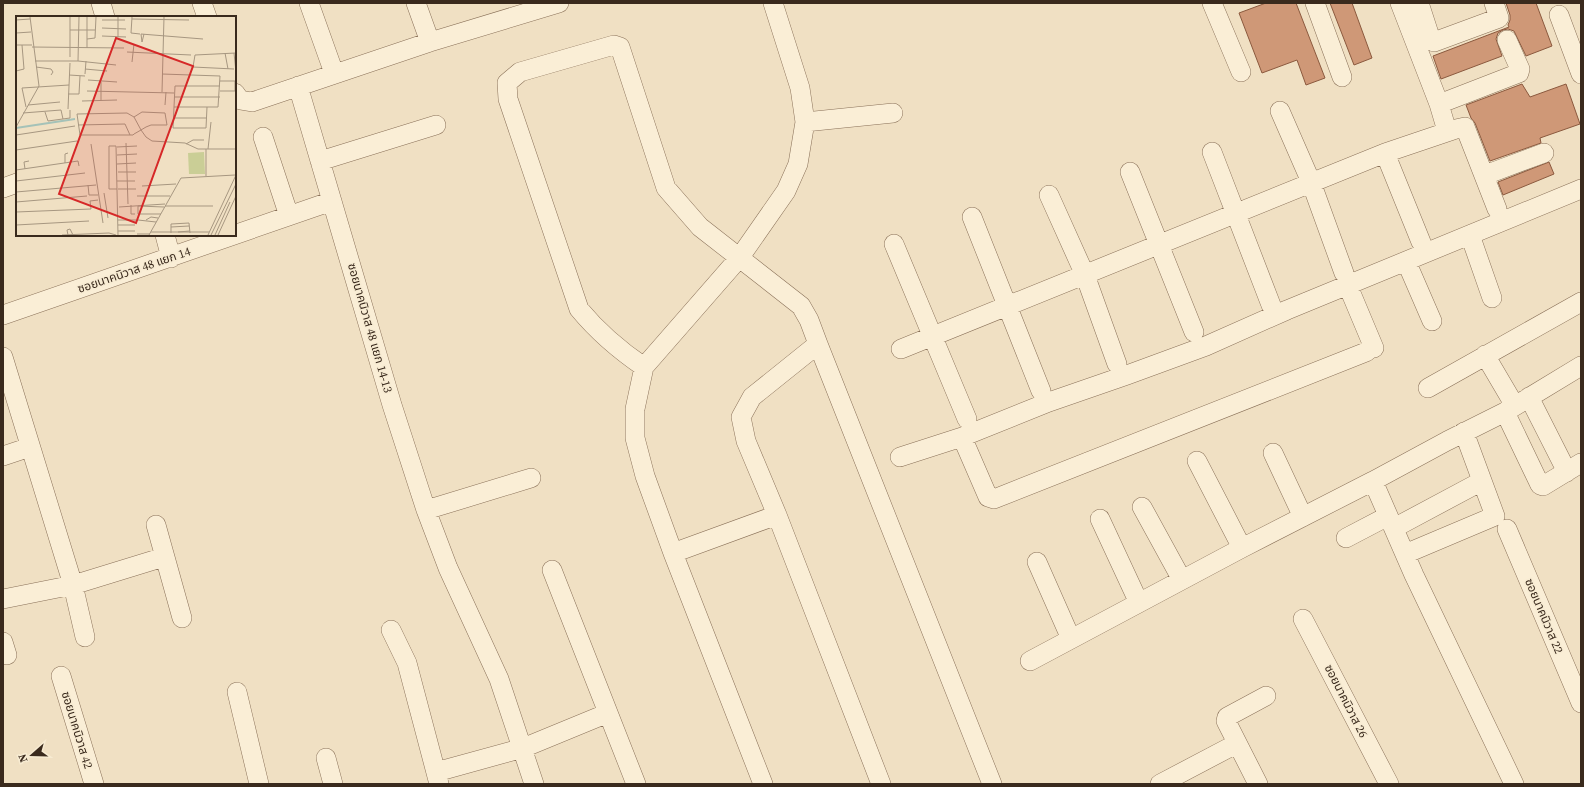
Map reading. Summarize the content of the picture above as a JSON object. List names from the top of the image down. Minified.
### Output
{"streets":{"street":["ซอยนาคนิวาส 48 แยก 14","ซอยนาคนิวาส 48 แยก 14-13","ซอยนาคนิวาส 22","ซอยนาคนิวาส 26","ซอยนาคนิวาส 42"]},"crossings":[["ซอยนาคนิวาส 48 แยก 14","ซอยนาคนิวาส 48 แยก 14-13"]],"north":"left"}
